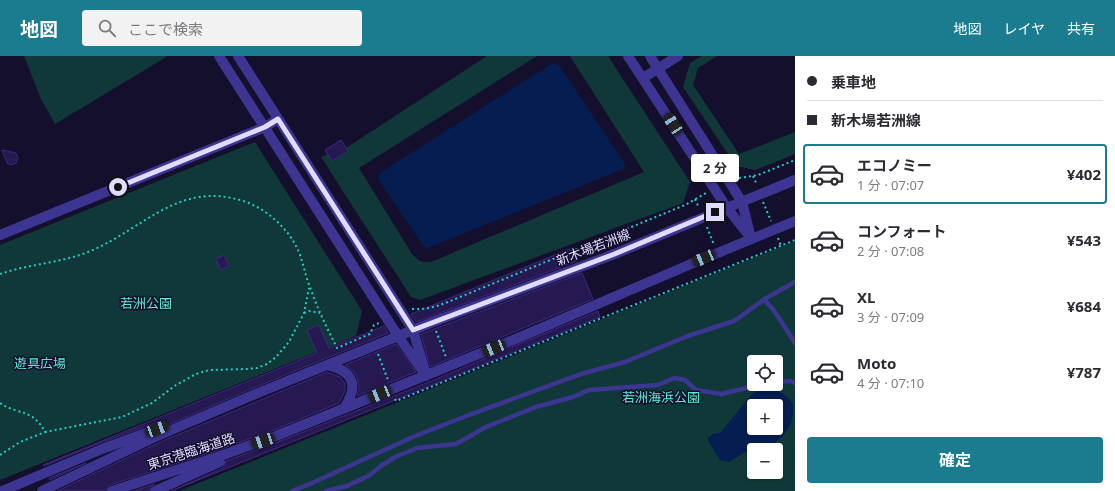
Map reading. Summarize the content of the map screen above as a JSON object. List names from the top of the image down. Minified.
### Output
{"streets":{"street":["新木場若洲線","東京港臨海道路"]},"crossings":[["新木場若洲線","東京港臨海道路"]],"parks":["若洲公園","遊具広場","若洲海浜公園"],"page":{"header":"地図","search":"ここで検索","nav":["地図","レイヤ","共有"],"banner":["乗車地","新木場若洲線"],"list":[{"name":"エコノミー","note":"1 分 · 07:07","value":"¥402"},{"name":"コンフォート","note":"2 分 · 07:08","value":"¥543"},{"name":"XL","note":"3 分 · 07:09","value":"¥684"},{"name":"Moto","note":"4 分 · 07:10","value":"¥787"}],"bubble":"2 分","map_buttons":["+","−"],"buttons":"確定"}}
